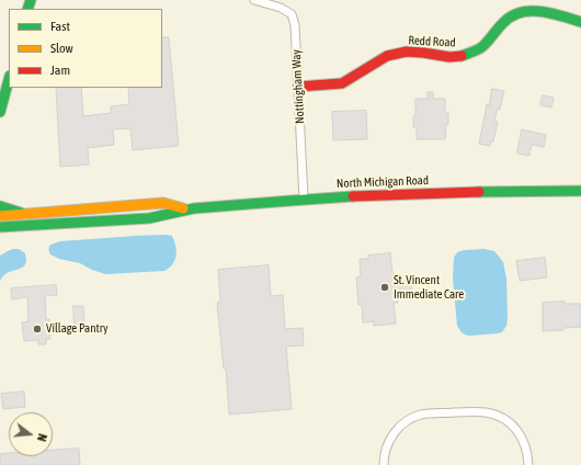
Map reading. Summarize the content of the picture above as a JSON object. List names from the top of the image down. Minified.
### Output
{"streets":{"main road":["Redd Road","North Michigan Road"],"street":["Nottingham Way"]},"crossings":[["Redd Road","Nottingham Way"],["Nottingham Way","North Michigan Road"]],"places":["St. Vincent Immediate Care","Village Pantry"],"legend":["Fast","Slow","Jam"],"north":"right"}
